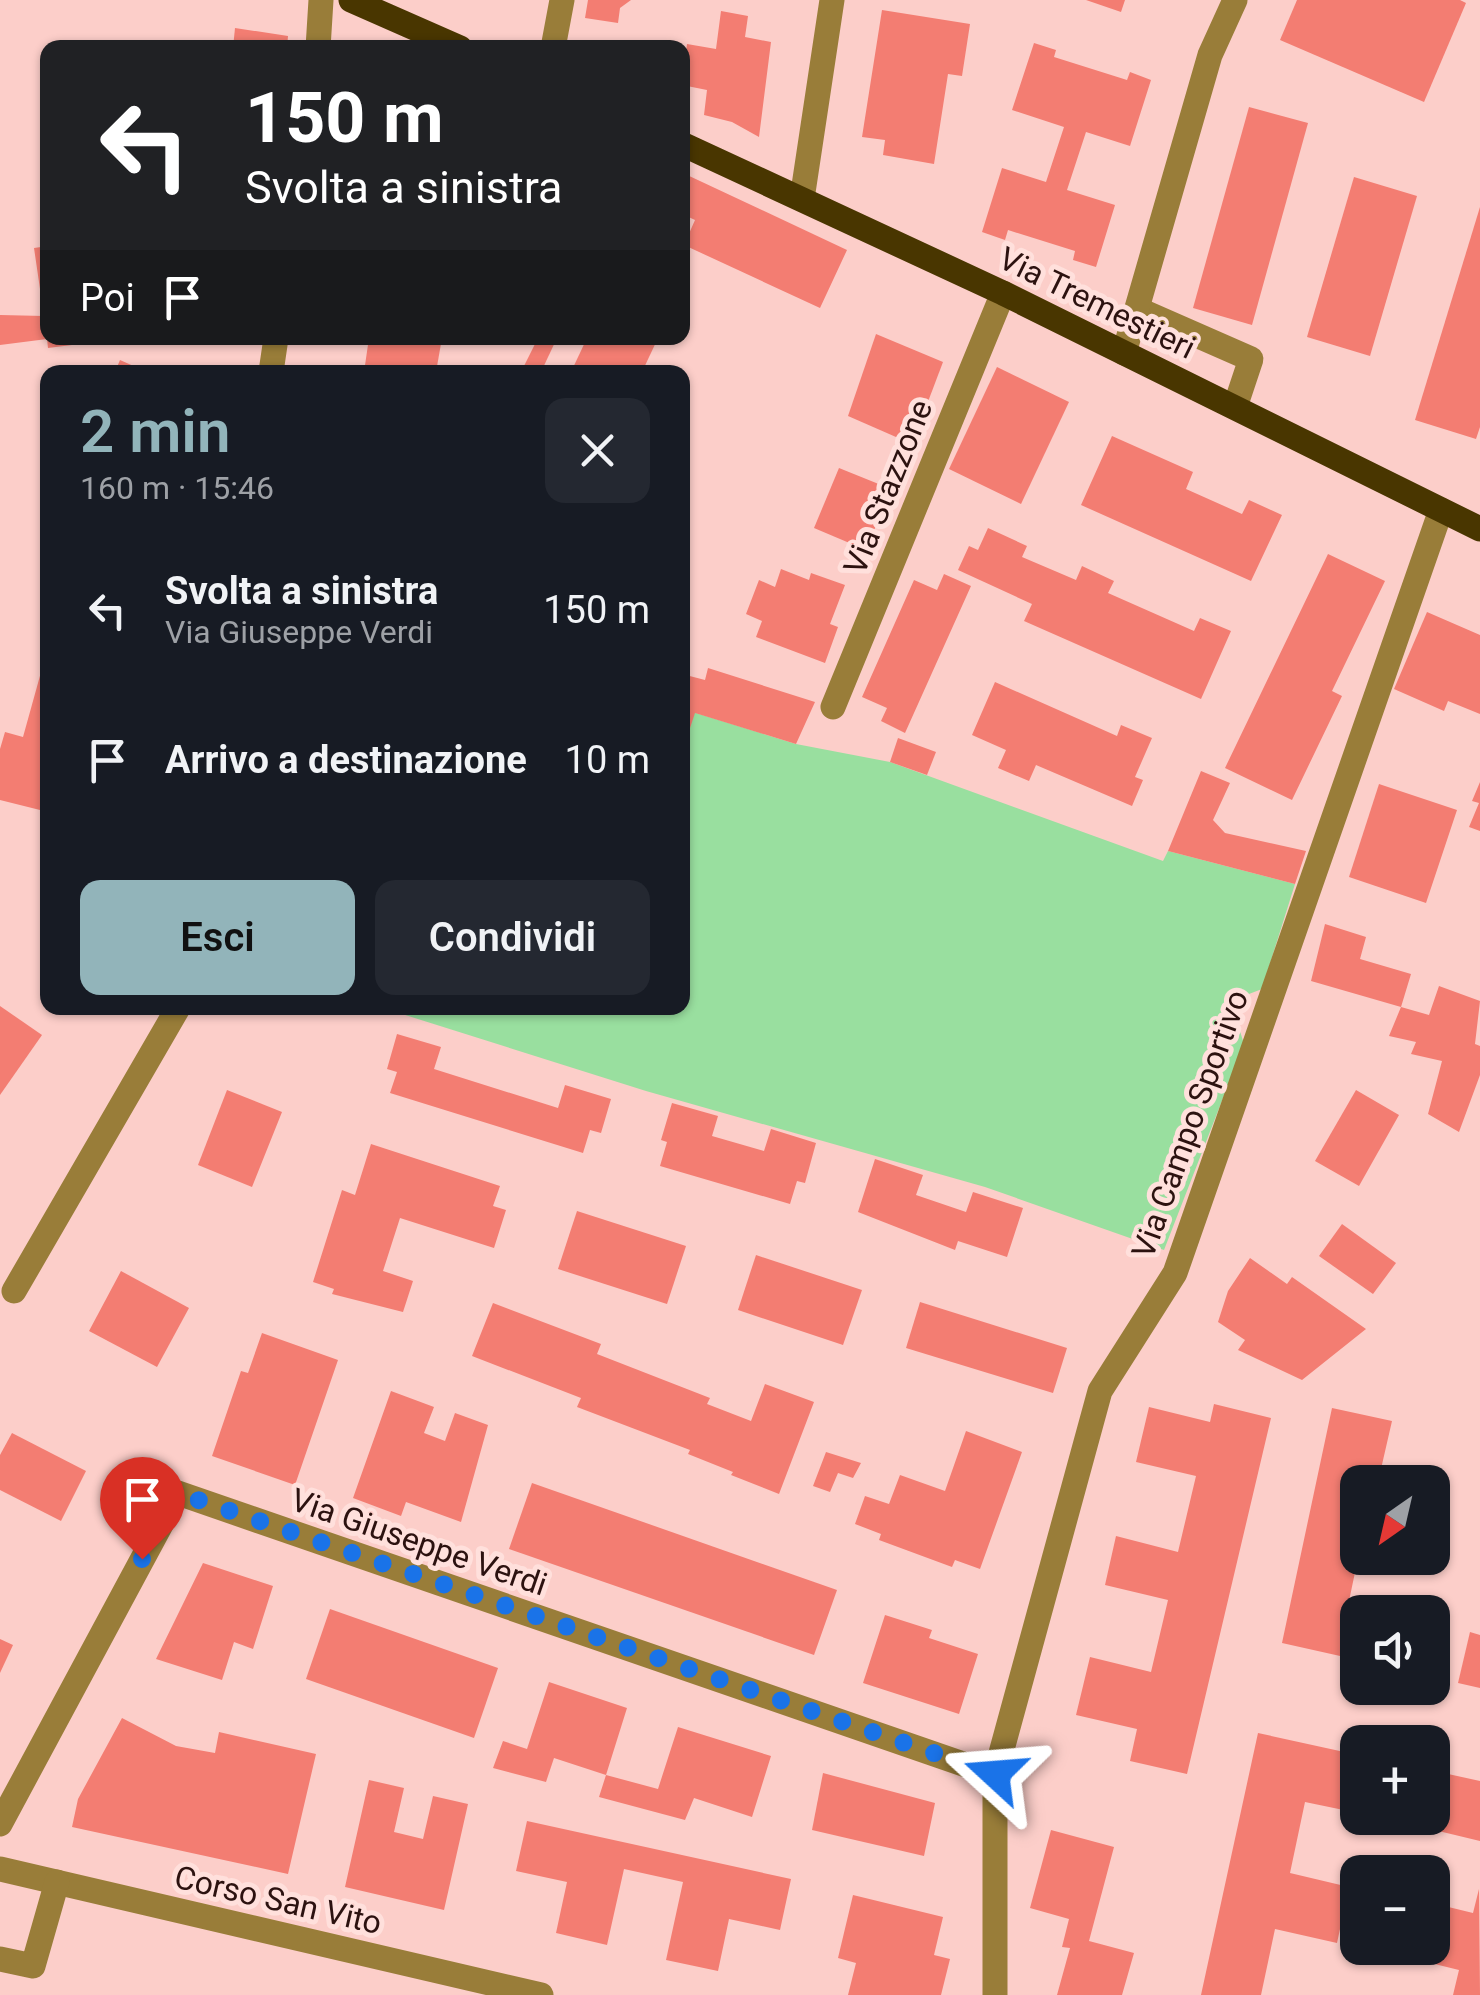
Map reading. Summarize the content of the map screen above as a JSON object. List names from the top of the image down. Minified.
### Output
{"streets":{"main road":["Via Tremestieri"],"street":["Via Stazzone","Via Campo Sportivo","Via Giuseppe Verdi","Corso San Vito"]},"crossings":[["Via Tremestieri","Via Stazzone"],["Via Tremestieri","Via Campo Sportivo"],["Via Campo Sportivo","Via Giuseppe Verdi"]],"north":"bottom left","page":{"turn":["150 m","Svolta a sinistra"],"then":"Poi","heading":["2 min","160 m · 15:46"],"list":[{"name":"Svolta a sinistra","note":"Via Giuseppe Verdi","value":"150 m"},{"name":"Arrivo a destinazione","value":"10 m"}],"buttons":["Esci","Condividi"],"map_buttons":["+","−"]}}
